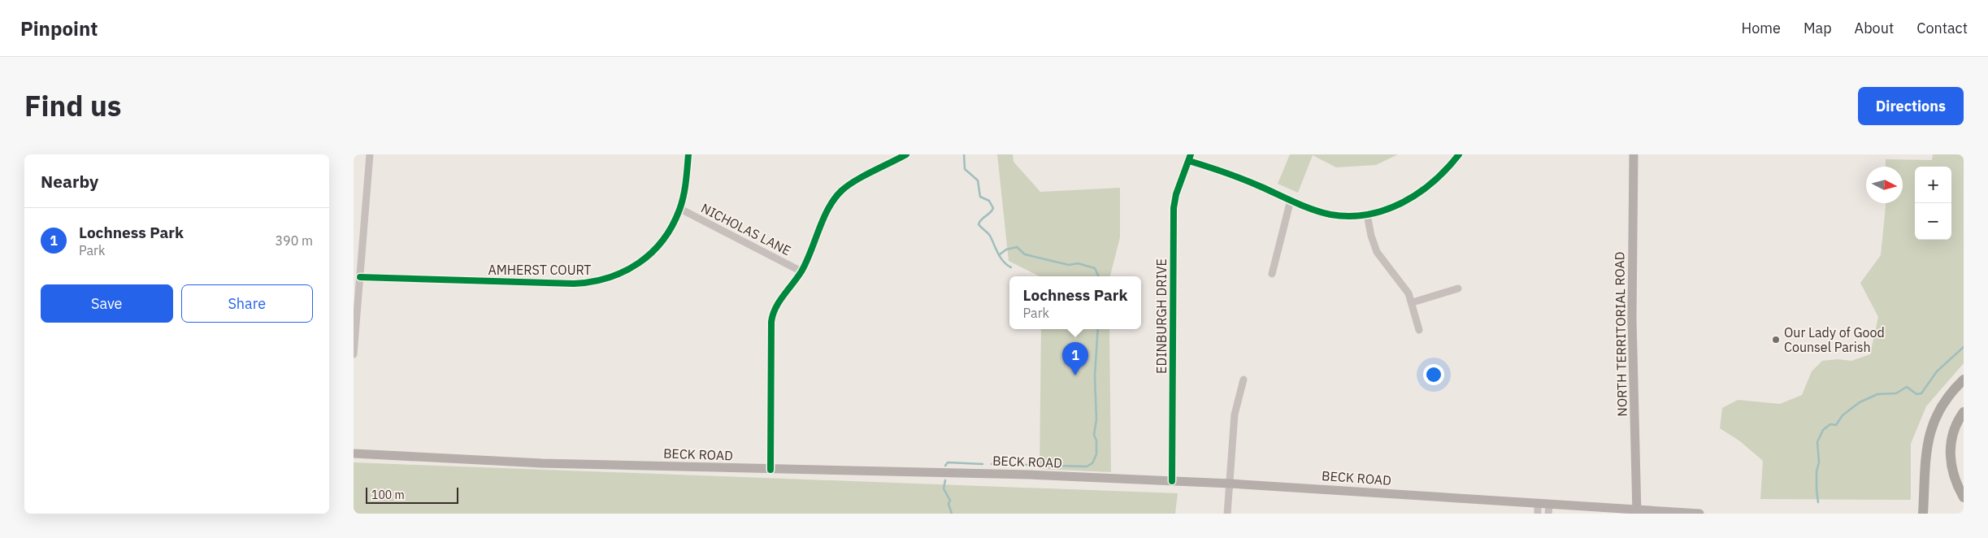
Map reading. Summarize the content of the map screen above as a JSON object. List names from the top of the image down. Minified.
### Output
{"streets":{"main road":["NORTH TERRITORIAL ROAD","BECK ROAD"],"street":["NICHOLAS LANE","AMHERST COURT","EDINBURGH DRIVE"]},"crossings":[["NICHOLAS LANE","AMHERST COURT"],["EDINBURGH DRIVE","BECK ROAD"],["NORTH TERRITORIAL ROAD","BECK ROAD"]],"places":["Our Lady of Good Counsel Parish"],"scale_bar":"100 m","north":"right","page":{"header":"Pinpoint","nav":["Home","Map","About","Contact"],"title":"Find us","buttons":["Directions",["Save","Share"]],"heading":"Nearby","map_buttons":["+","−"],"list":[{"mark":"1","name":"Lochness Park","note":"Park","value":"390 m"}],"popup":["Lochness Park","Park"],"pins":"1","scale":"100 m"}}
